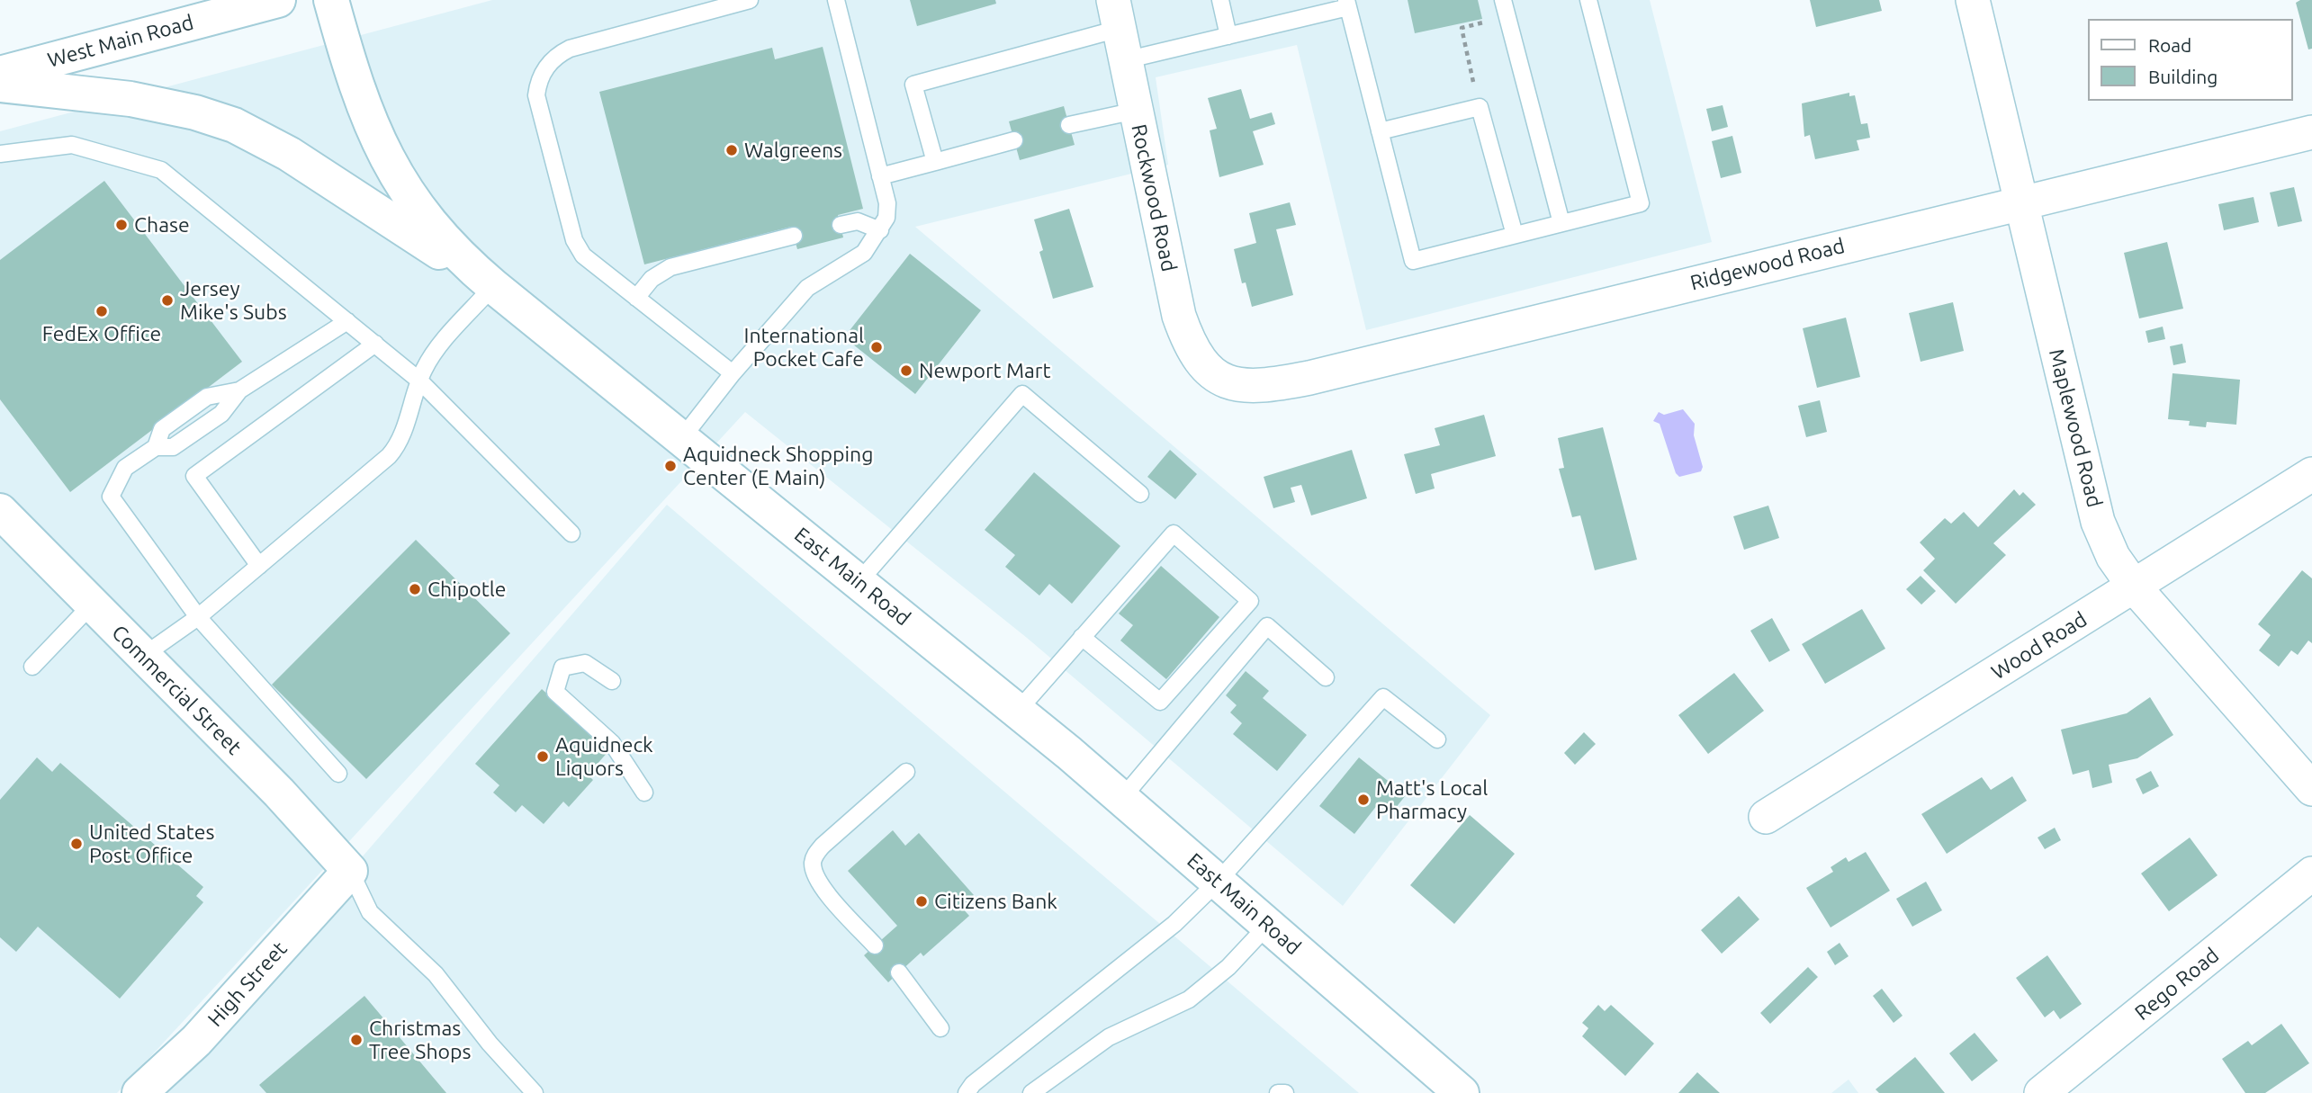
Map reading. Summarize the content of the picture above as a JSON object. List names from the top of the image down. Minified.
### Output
{"streets":{"main road":["West Main Road","East Main Road","Commercial Street","High Street"],"street":["Rockwood Road","Ridgewood Road","Maplewood Road","Wood Road","Rego Road"]},"crossings":[["Rockwood Road","Ridgewood Road"],["Ridgewood Road","Maplewood Road"],["Maplewood Road","Wood Road"],["Commercial Street","High Street"]],"places":["Walgreens","Chase","Jersey Mike's Subs","FedEx Office","International Pocket Cafe","Newport Mart","Aquidneck Shopping Center (E Main)","Chipotle","Aquidneck Liquors","Matt's Local Pharmacy","United States Post Office","Citizens Bank","Christmas Tree Shops"],"legend":["Road","Building"]}
